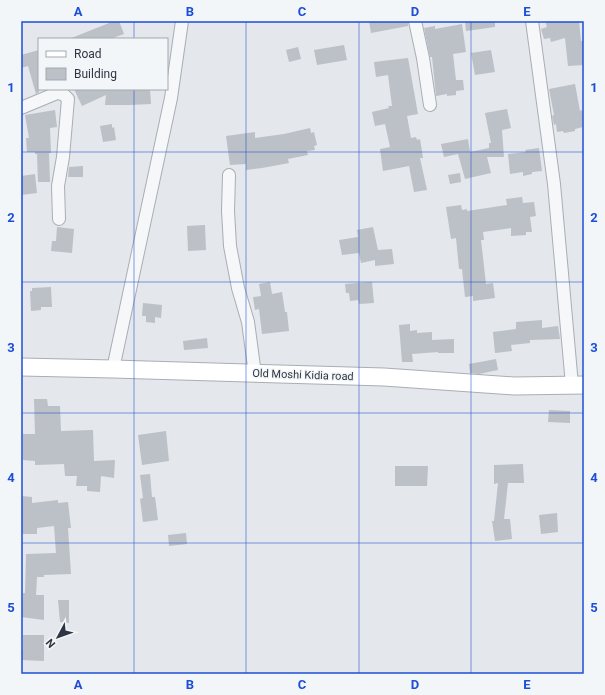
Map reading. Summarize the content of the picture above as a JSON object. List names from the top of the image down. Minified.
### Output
{"streets":{"street":["Old Moshi Kidia road"]},"legend":["Road","Building"],"north":"bottom left","grid":{"columns":["A","B","C","D","E"],"rows":["1","2","3","4","5"]}}
